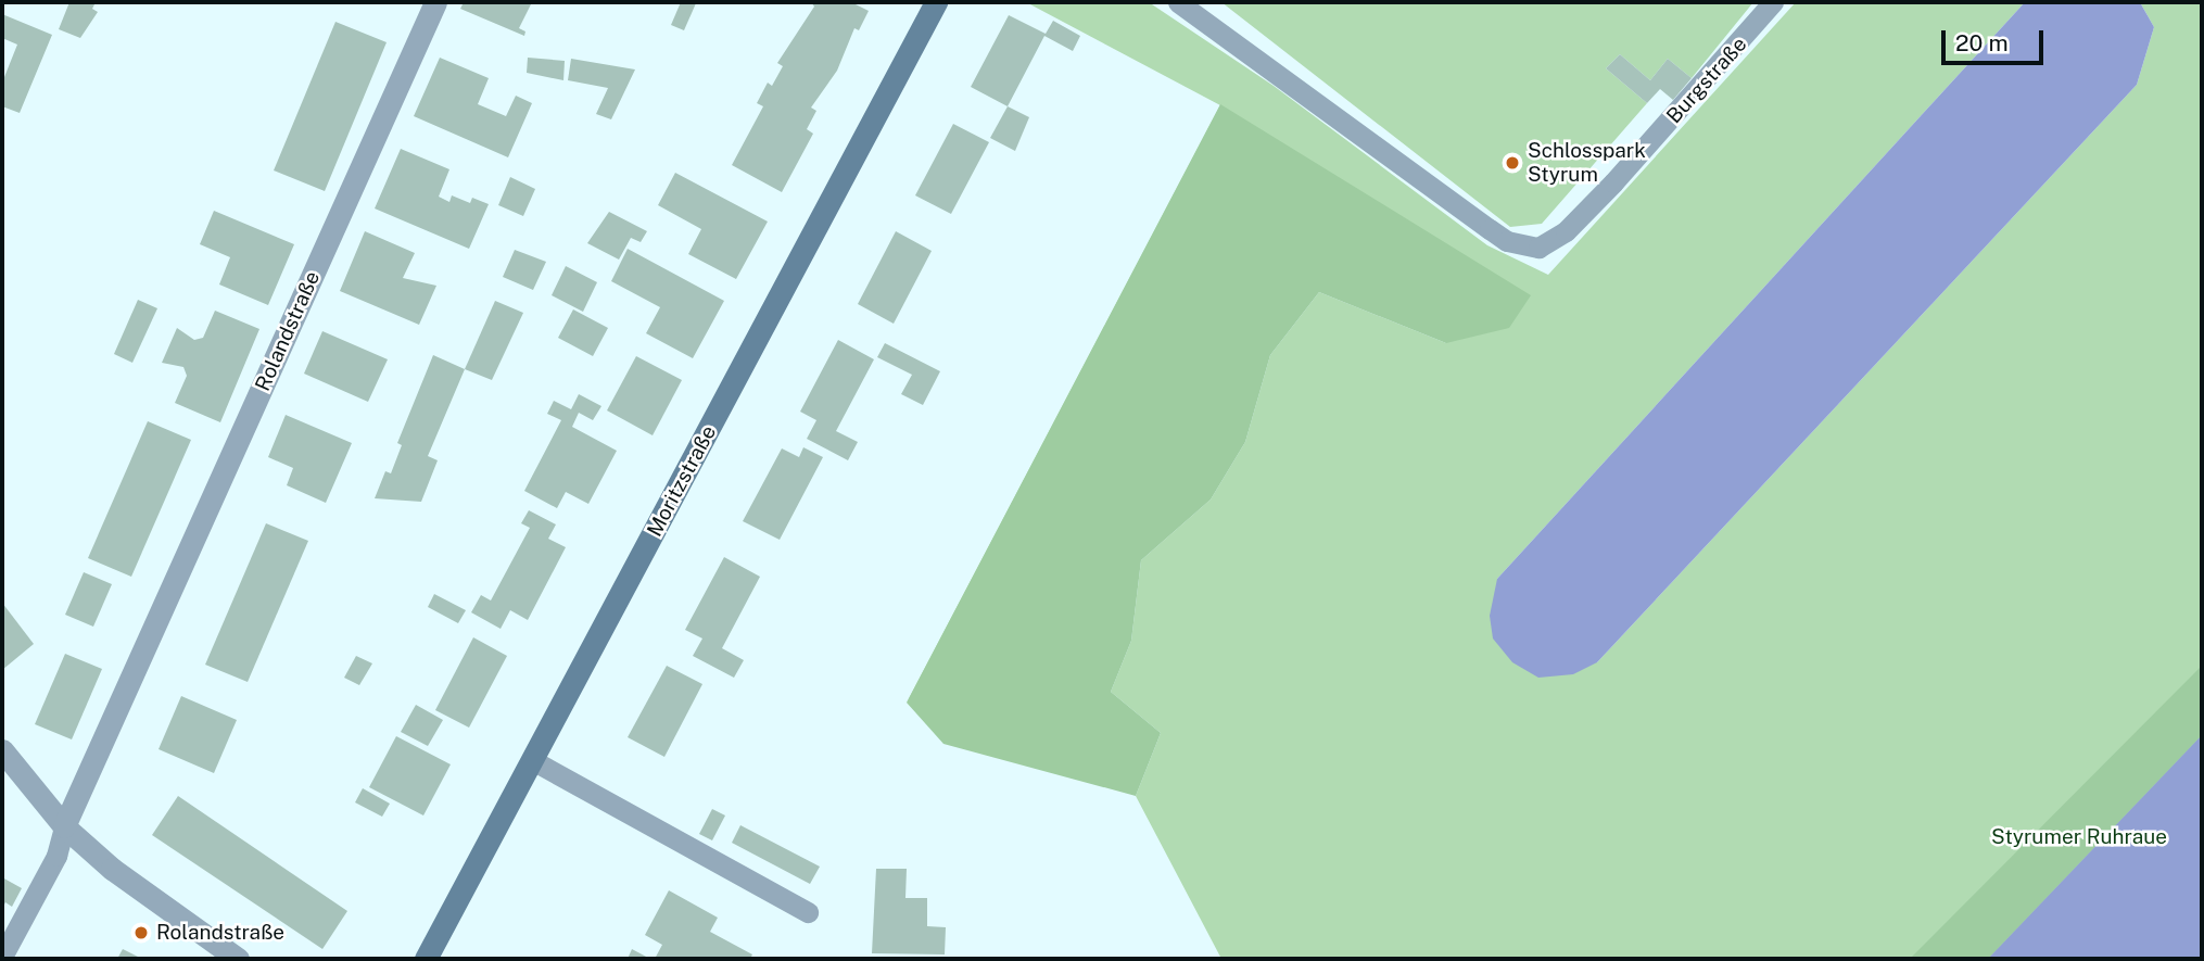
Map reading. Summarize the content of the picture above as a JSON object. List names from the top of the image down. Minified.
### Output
{"streets":{"main road":["Moritzstraße"],"street":["Rolandstraße"],"lane":["Burgstraße"]},"parks":["Styrumer Ruhraue"],"places":["Schlosspark Styrum","Rolandstraße"],"scale_bar":"20 m"}
